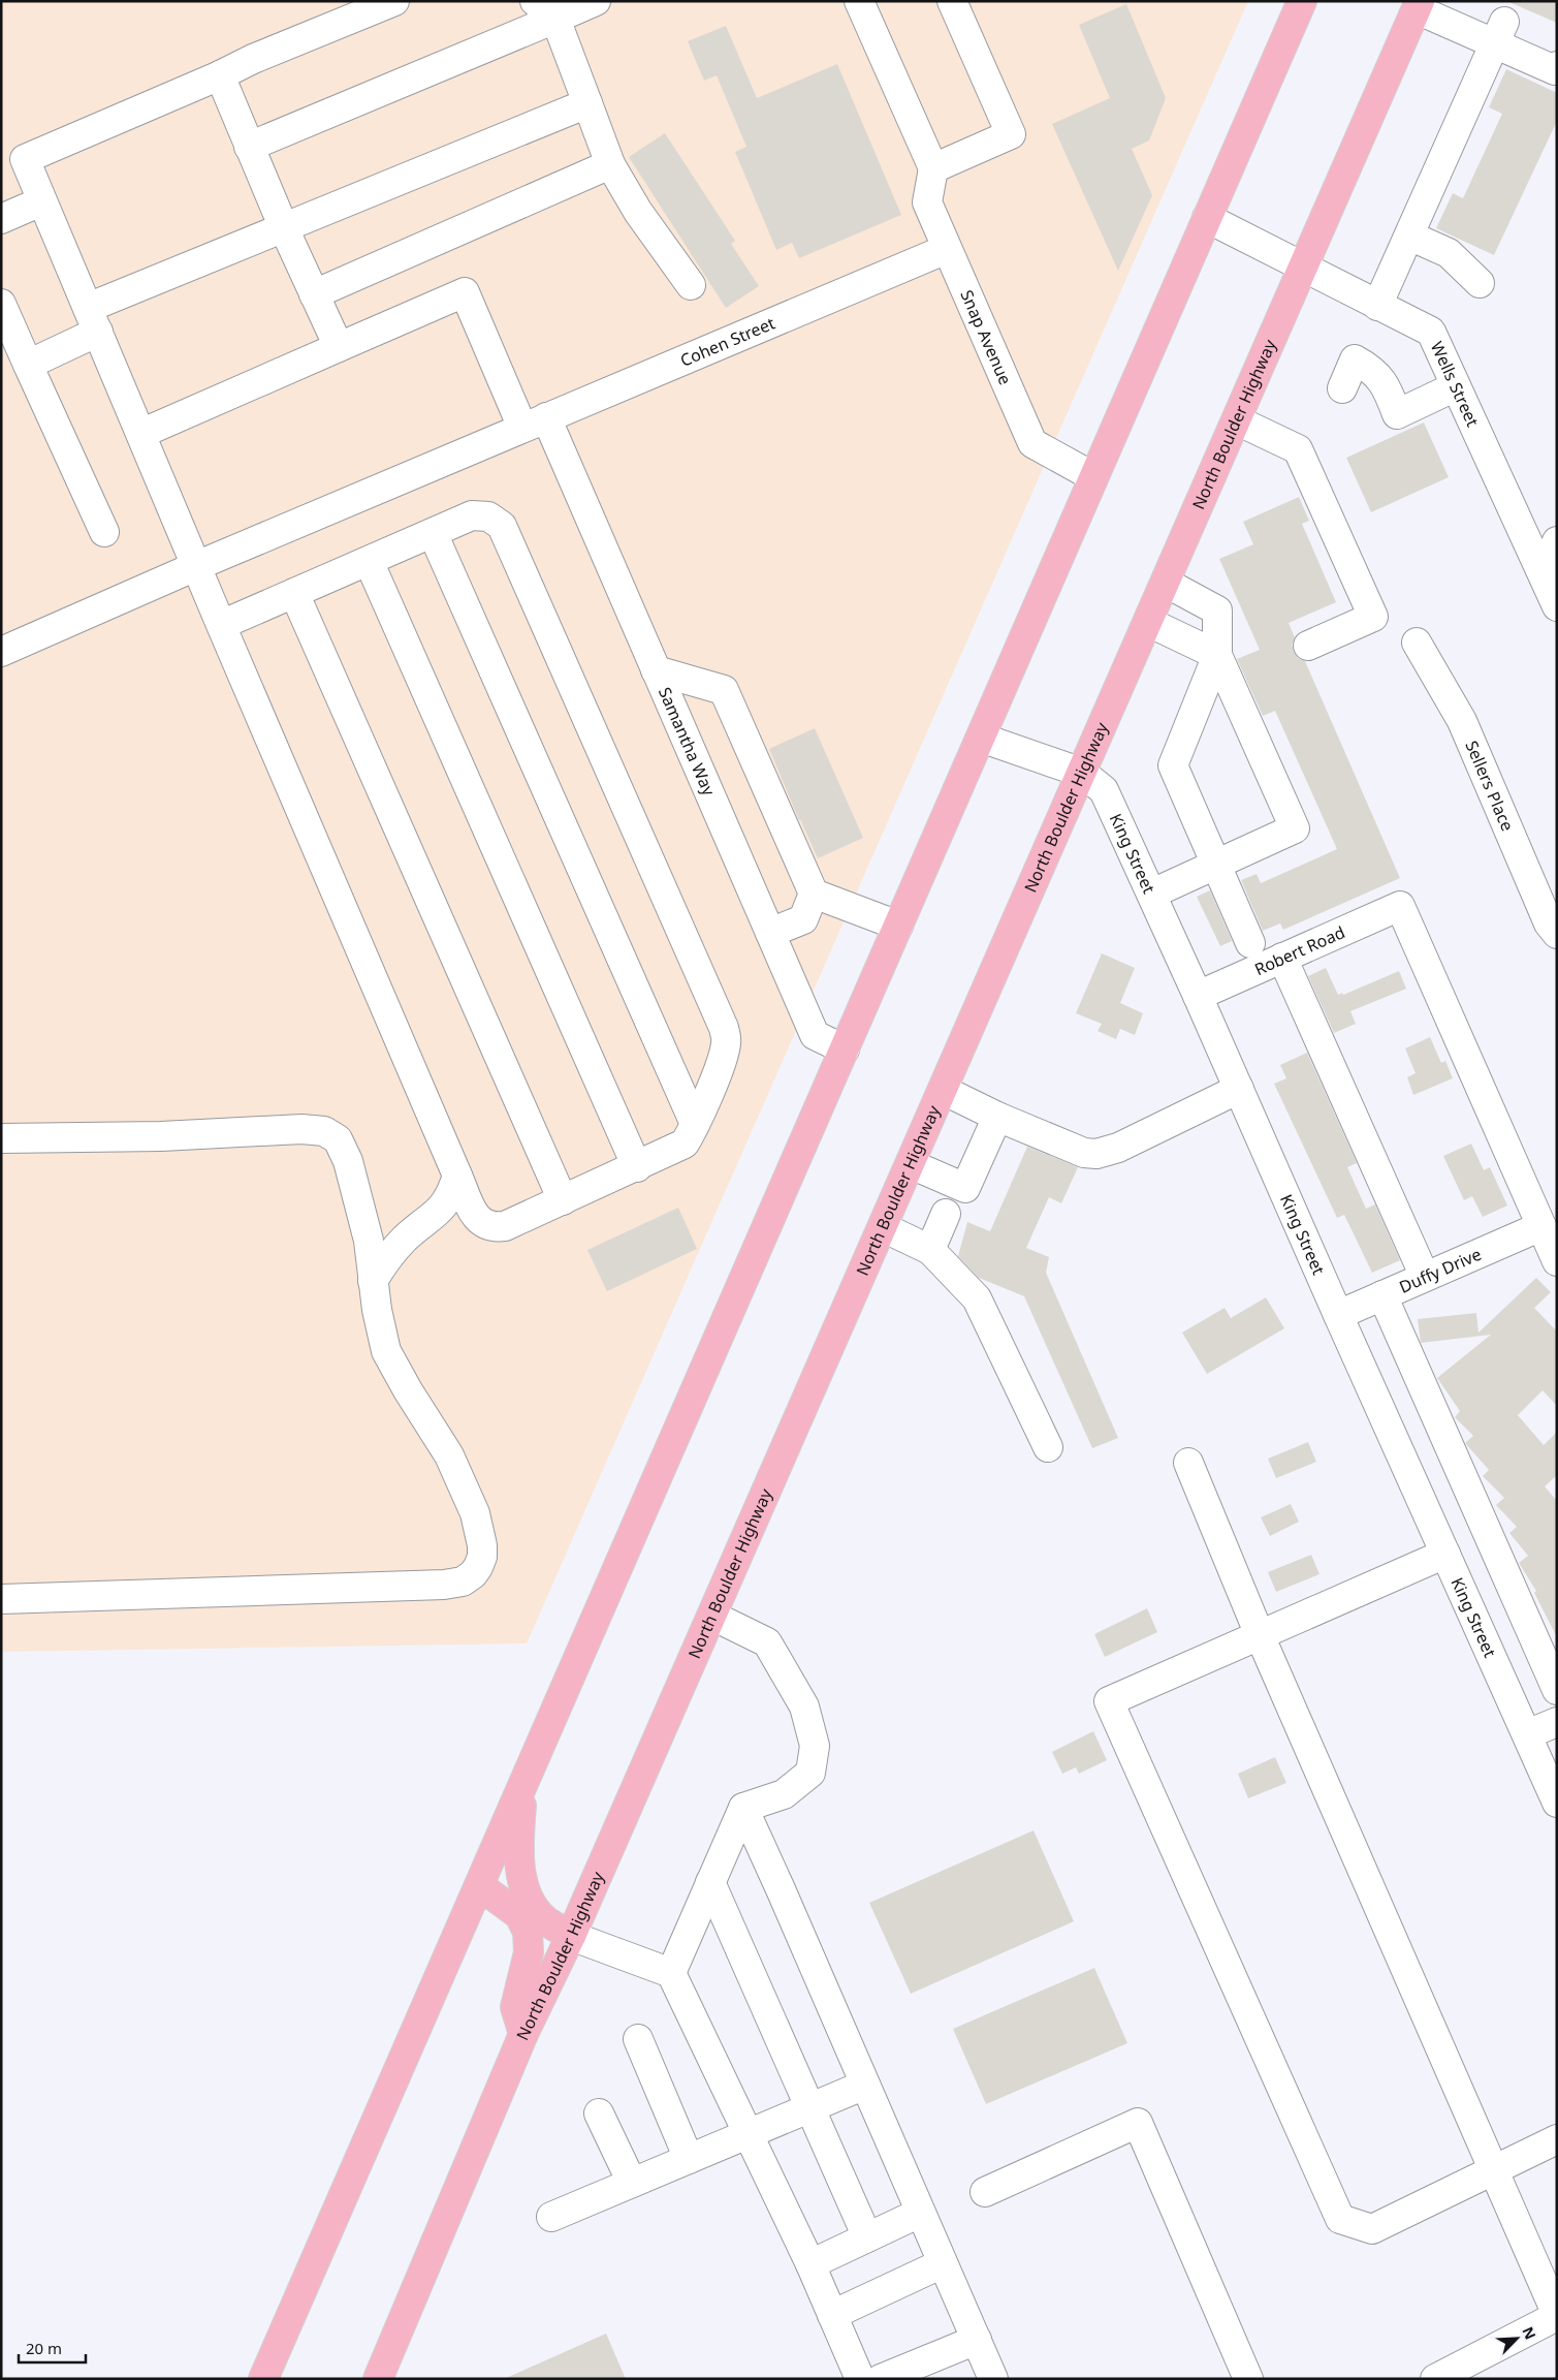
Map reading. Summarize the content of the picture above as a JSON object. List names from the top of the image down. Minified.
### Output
{"streets":{"main road":["North Boulder Highway"],"street":["Snap Avenue","Cohen Street","Wells Street","Samantha Way","Sellers Place","King Street","Robert Road","Duffy Drive"]},"crossings":[["Snap Avenue","Cohen Street"],["Cohen Street","Samantha Way"],["Wells Street","North Boulder Highway"],["North Boulder Highway","King Street"],["King Street","Robert Road"],["King Street","Duffy Drive"],["Robert Road","Duffy Drive"]],"scale_bar":"20 m","north":"top right"}
